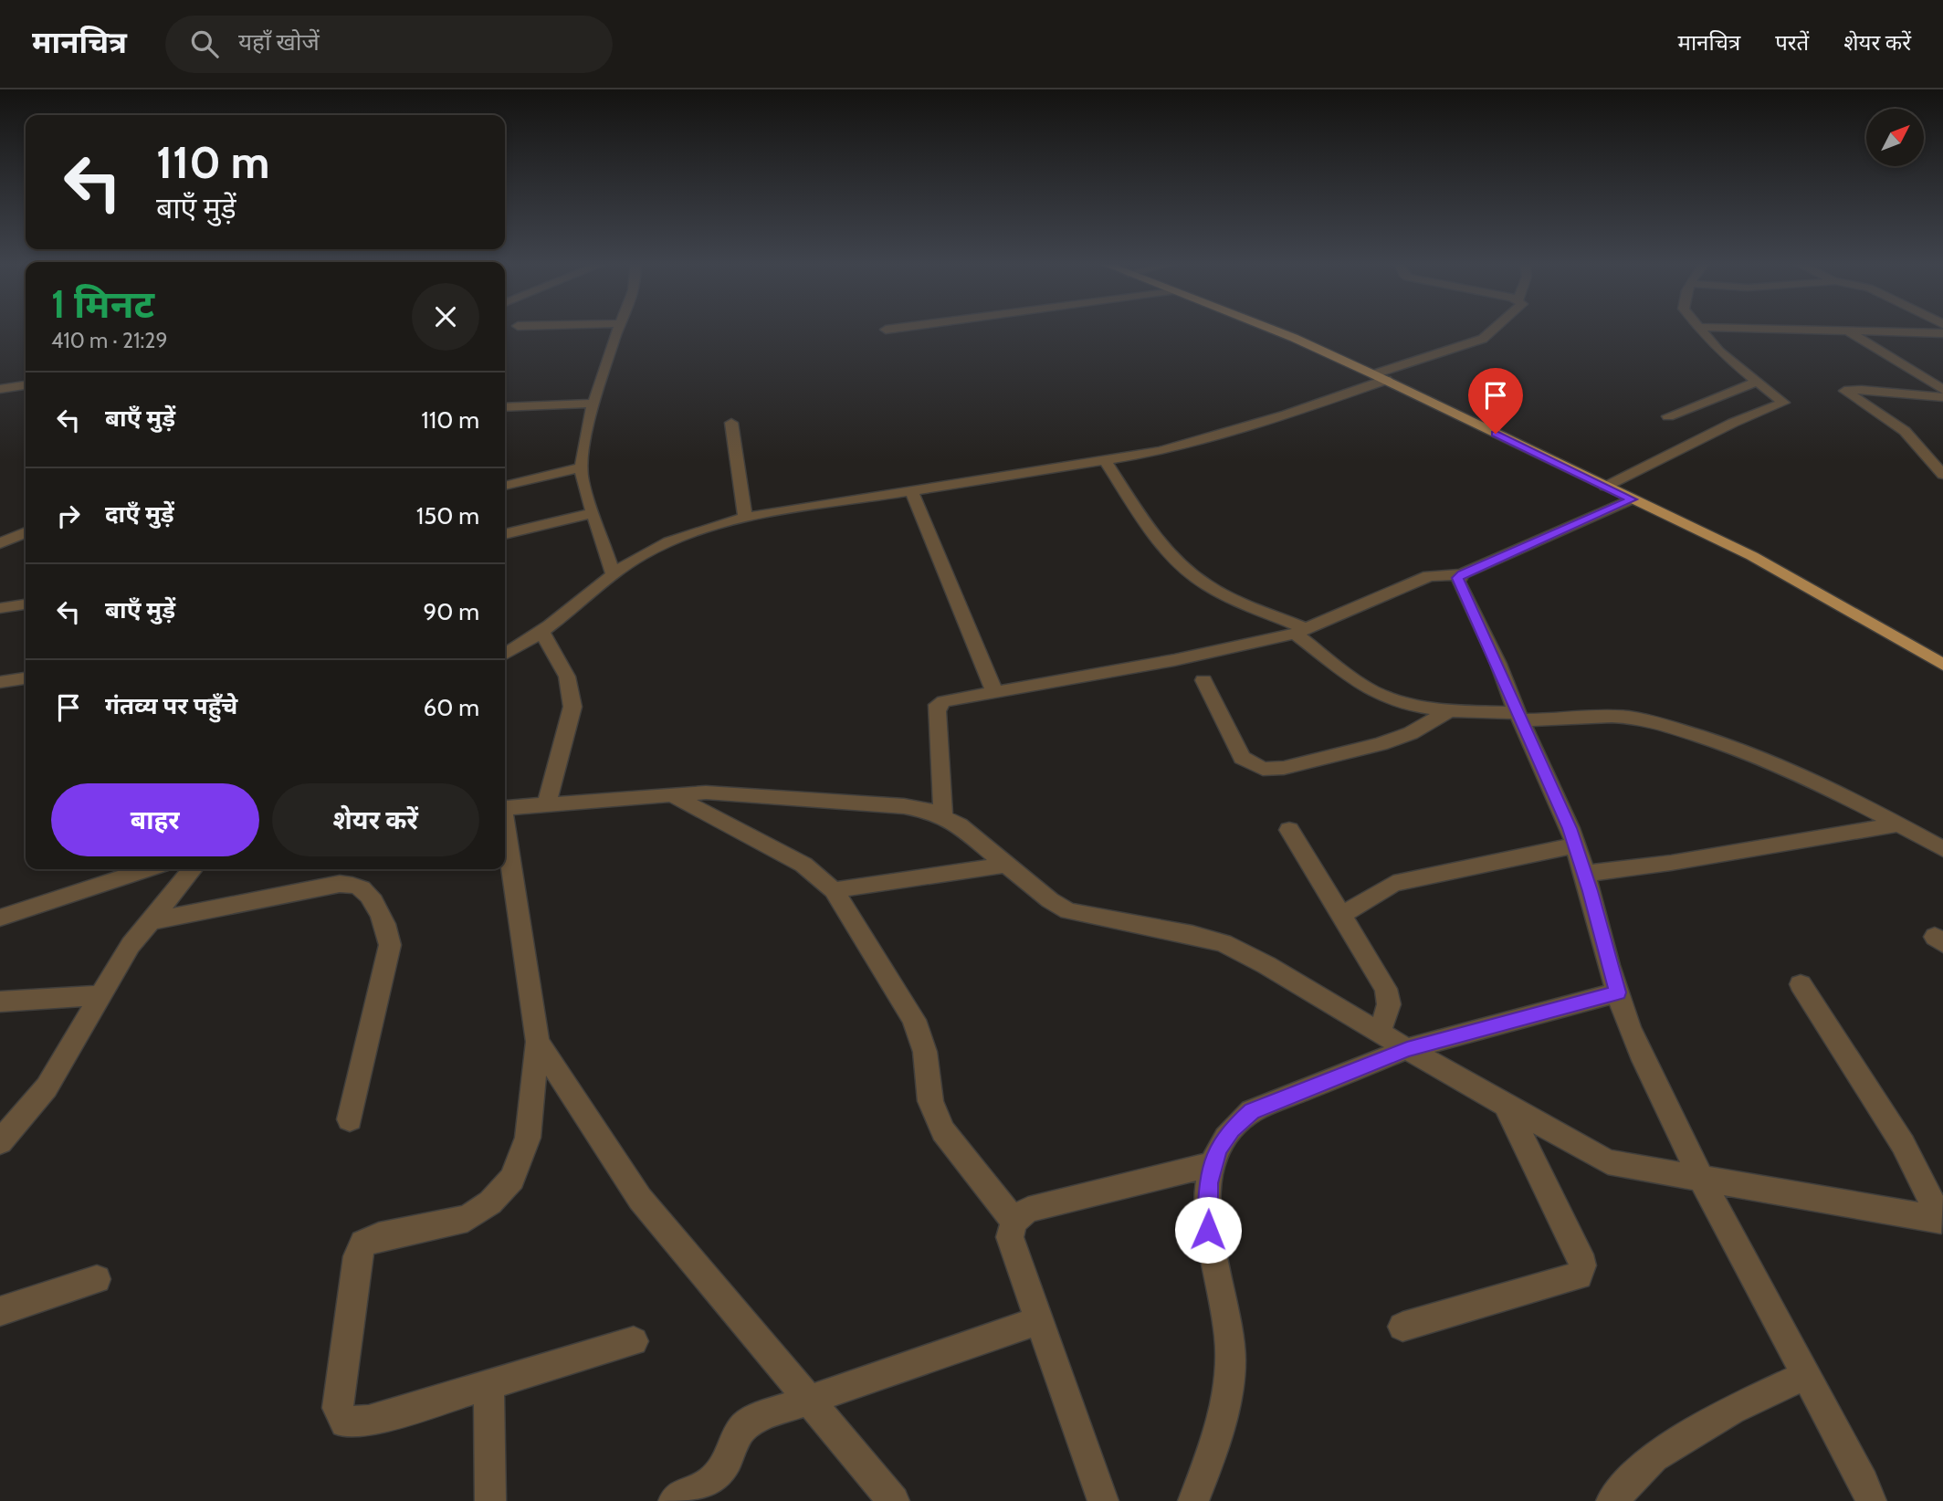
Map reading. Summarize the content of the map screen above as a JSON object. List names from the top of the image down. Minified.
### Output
{"north":"top right","page":{"header":"मानचित्र","search":"यहाँ खोजें","nav":["मानचित्र","परतें","शेयर करें"],"turn":["110 m","बाएँ मुड़ें"],"heading":["1 मिनट","410 m · 21:29"],"list":[{"name":"बाएँ मुड़ें","value":"110 m"},{"name":"दाएँ मुड़ें","value":"150 m"},{"name":"बाएँ मुड़ें","value":"90 m"},{"name":"गंतव्य पर पहुँचे","value":"60 m"}],"buttons":["बाहर","शेयर करें"]}}
